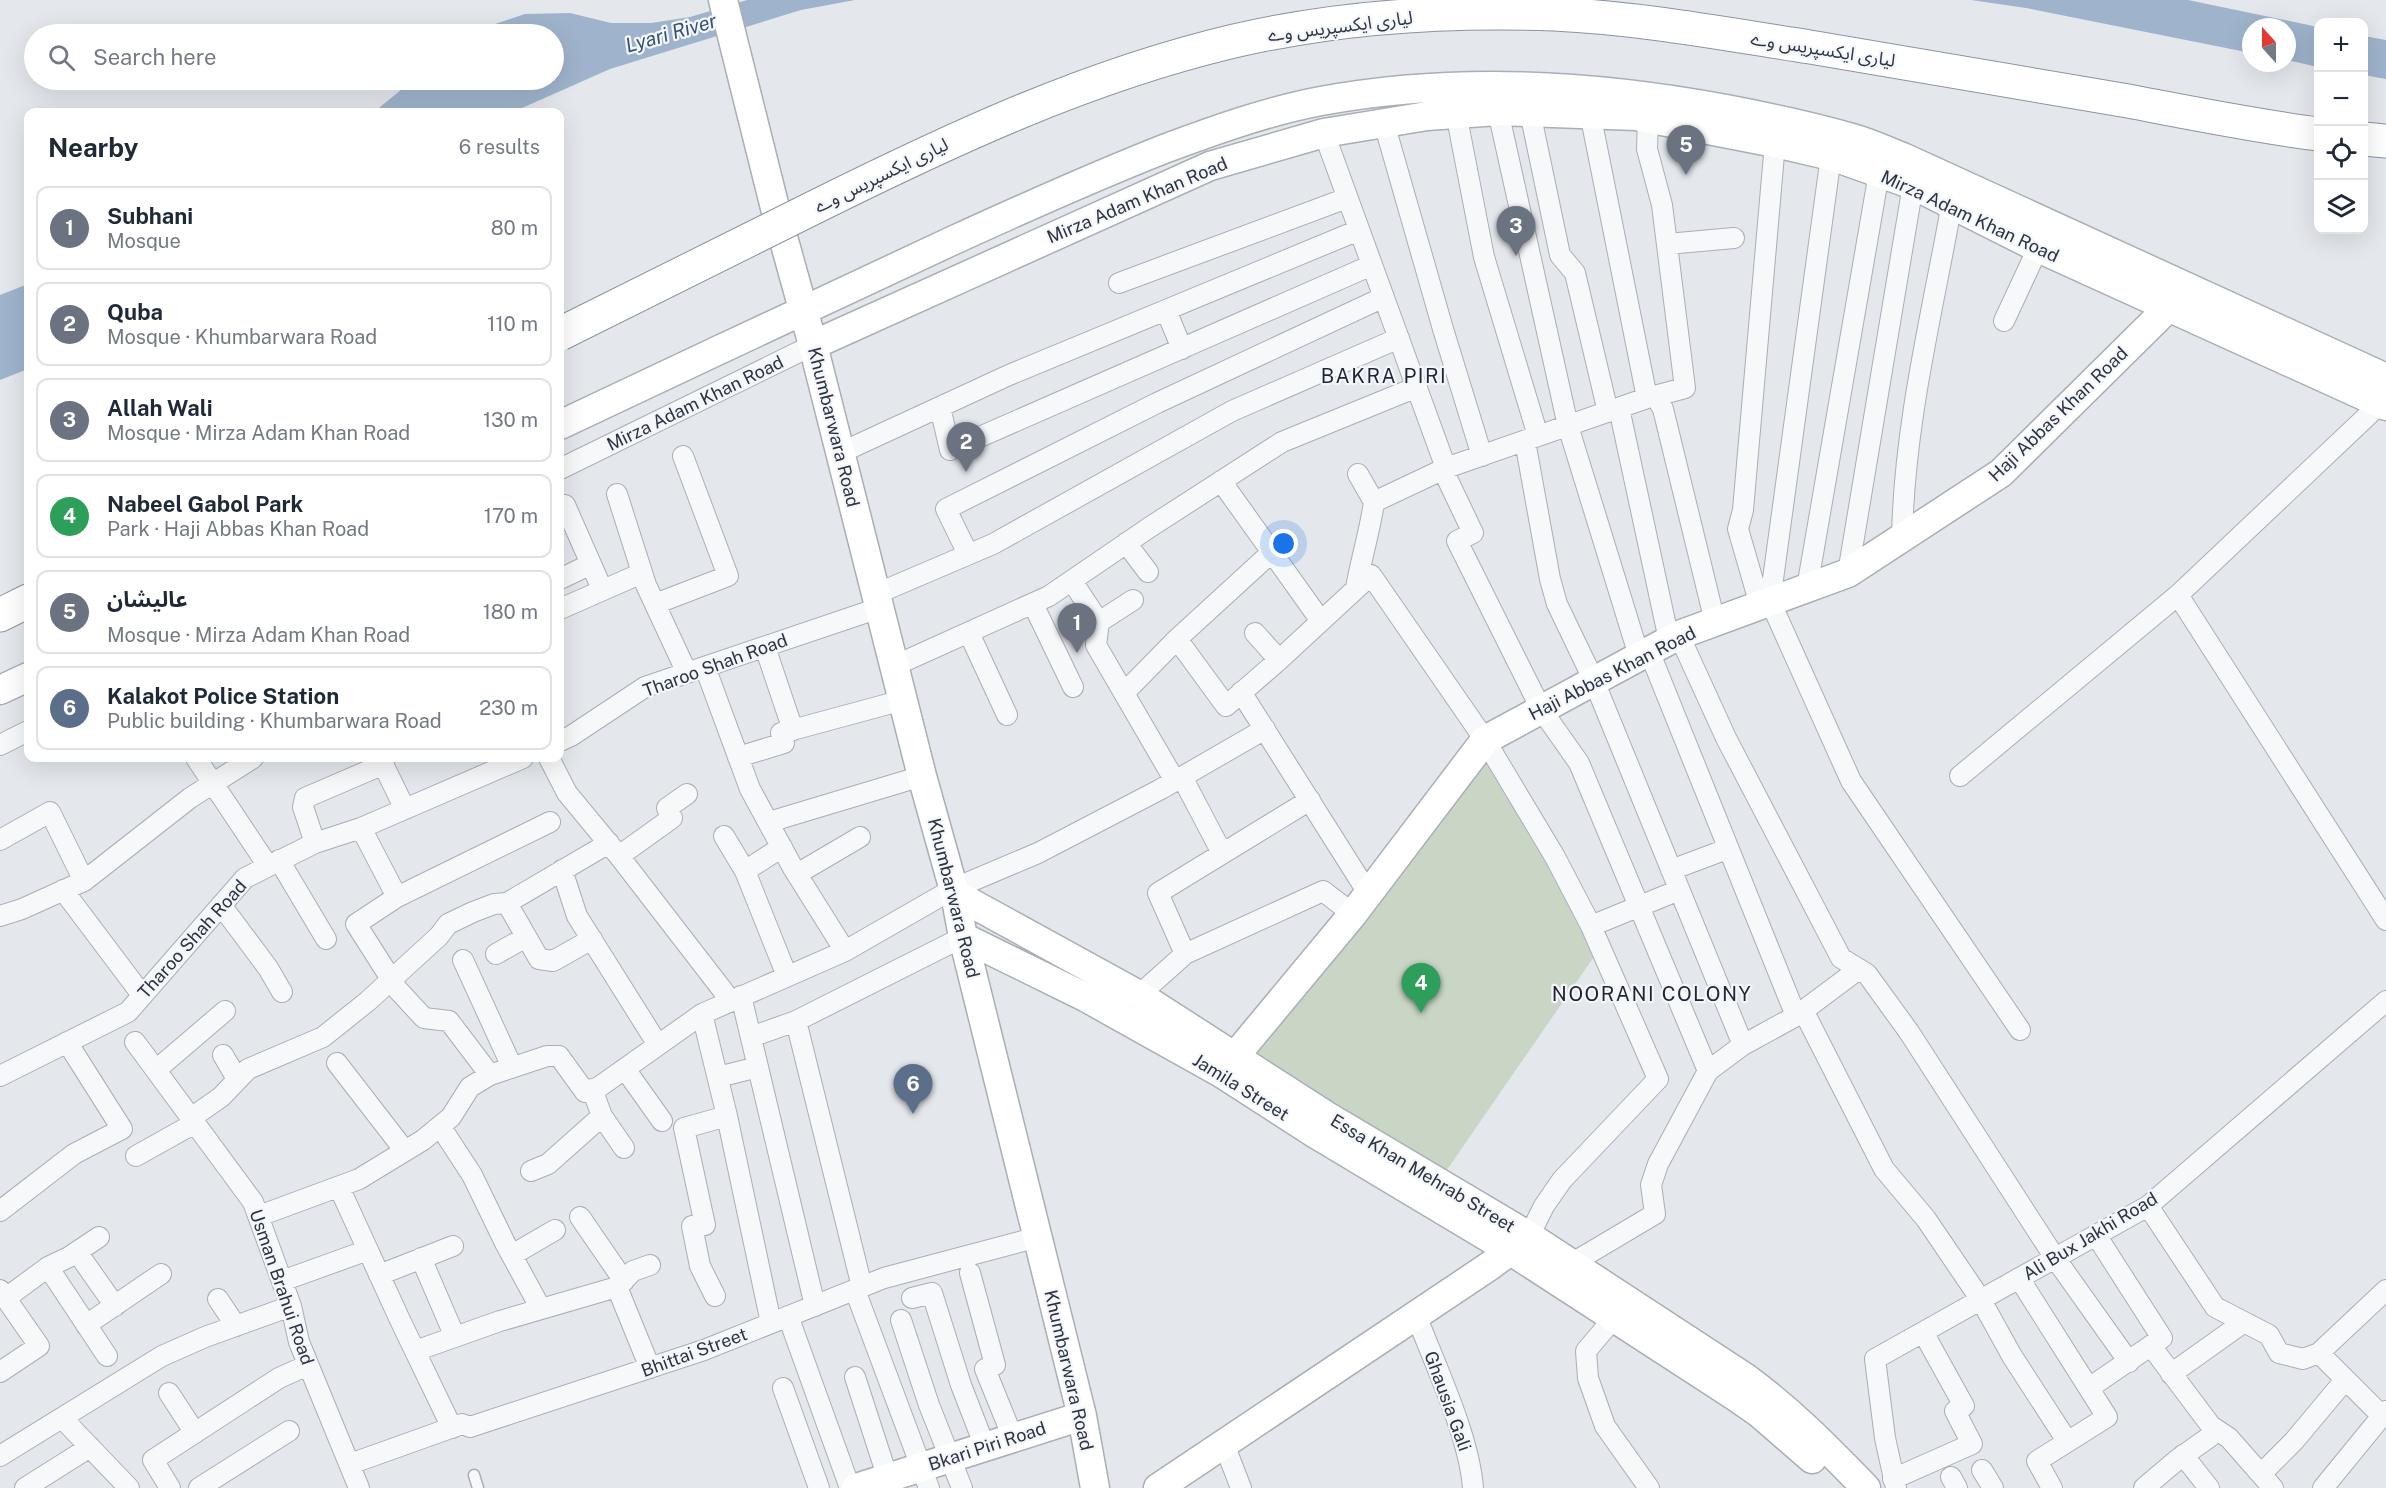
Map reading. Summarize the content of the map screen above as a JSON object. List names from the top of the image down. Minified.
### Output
{"streets":{"highway":["لیاری ایکسپریس وے"],"main road":["Mirza Adam Khan Road","Haji Abbas Khan Road","Khumbarwara Road","Jamila Street","Essa Khan Mehrab Street","Bkari Piri Road"],"street":["Tharoo Shah Road","Ali Bux Jakhi Road","Usman Brahui Road","Bhittai Street","Ghausia Gali"]},"crossings":[["Mirza Adam Khan Road","Haji Abbas Khan Road"],["Mirza Adam Khan Road","Khumbarwara Road"],["Haji Abbas Khan Road","Jamila Street"],["Haji Abbas Khan Road","Essa Khan Mehrab Street"],["Khumbarwara Road","Tharoo Shah Road"],["Khumbarwara Road","Jamila Street"],["Khumbarwara Road","Essa Khan Mehrab Street"],["Khumbarwara Road","Bhittai Street"],["Khumbarwara Road","Bkari Piri Road"],["Jamila Street","Essa Khan Mehrab Street"],["Essa Khan Mehrab Street","Ali Bux Jakhi Road"],["Usman Brahui Road","Bhittai Street"]],"districts":["BAKRA PIRI","NOORANI COLONY"],"water":["Lyari River"],"north":"top","page":{"map_buttons":["+","−"],"search":"Search here","heading":["Nearby","6 results"],"pins":["5","3","2","1","4","6"],"list":[{"mark":"1","name":"Subhani","note":"Mosque","value":"80 m"},{"mark":"2","name":"Quba","note":"Mosque · Khumbarwara Road","value":"110 m"},{"mark":"3","name":"Allah Wali","note":"Mosque · Mirza Adam Khan Road","value":"130 m"},{"mark":"4","name":"Nabeel Gabol Park","note":"Park · Haji Abbas Khan Road","value":"170 m"},{"mark":"5","name":"عالیشان","note":"Mosque · Mirza Adam Khan Road","value":"180 m"},{"mark":"6","name":"Kalakot Police Station","note":"Public building · Khumbarwara Road","value":"230 m"}]}}
